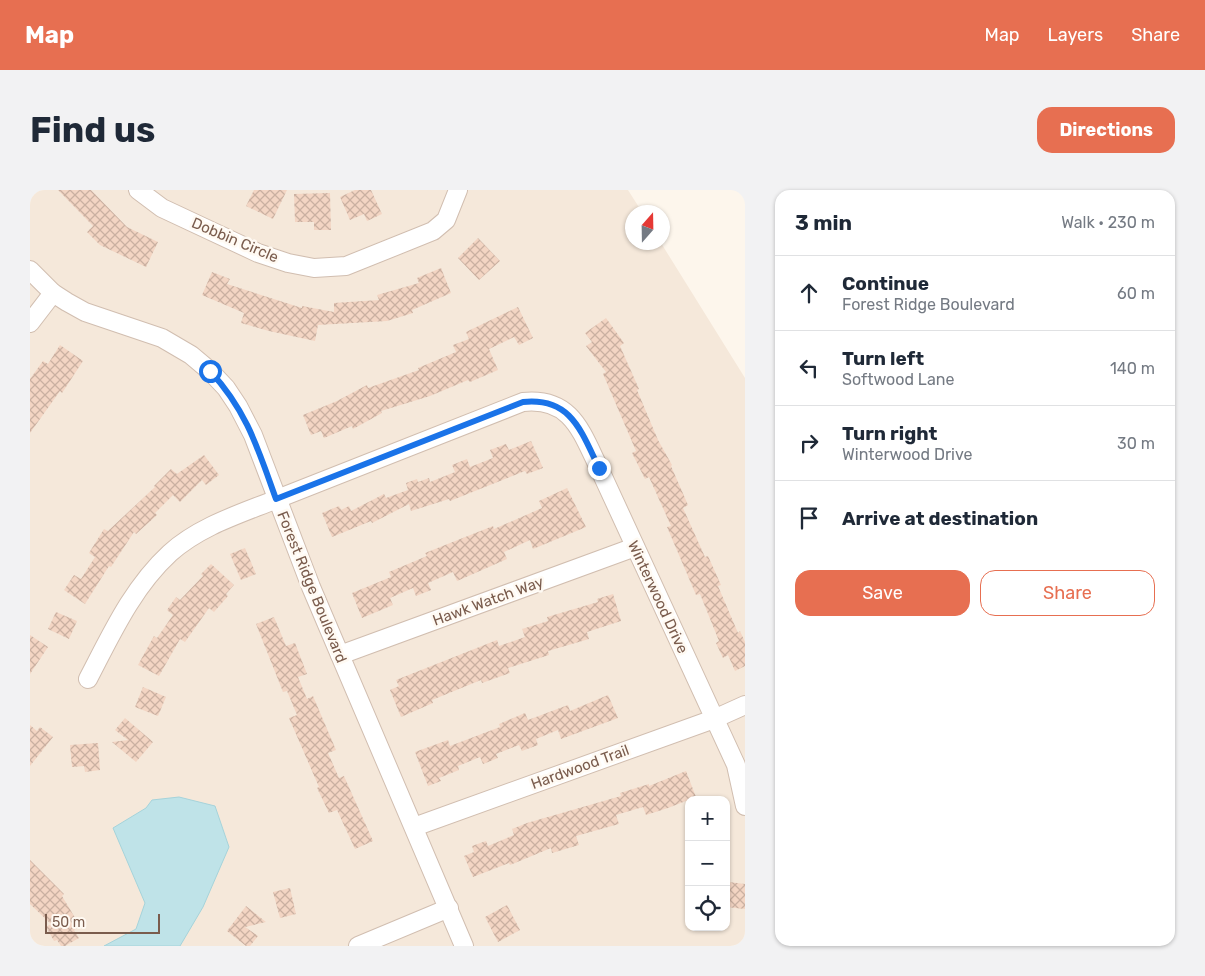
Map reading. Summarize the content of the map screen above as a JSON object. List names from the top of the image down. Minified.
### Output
{"streets":{"street":["Dobbin Circle","Forest Ridge Boulevard","Winterwood Drive","Hawk Watch Way","Hardwood Trail"]},"crossings":[["Forest Ridge Boulevard","Winterwood Drive"],["Forest Ridge Boulevard","Hawk Watch Way"],["Forest Ridge Boulevard","Hardwood Trail"],["Winterwood Drive","Hawk Watch Way"],["Winterwood Drive","Hardwood Trail"]],"scale_bar":"50 m","north":"top","page":{"header":"Map","nav":["Map","Layers","Share"],"buttons":["Directions",["Save","Share"]],"title":"Find us","heading":["3 min","Walk · 230 m"],"list":[["Continue","Forest Ridge Boulevard","60 m"],["Turn left","Softwood Lane","140 m"],["Turn right","Winterwood Drive","30 m"],"Arrive at destination"],"map_buttons":["+","−"],"scale":"50 m"}}
